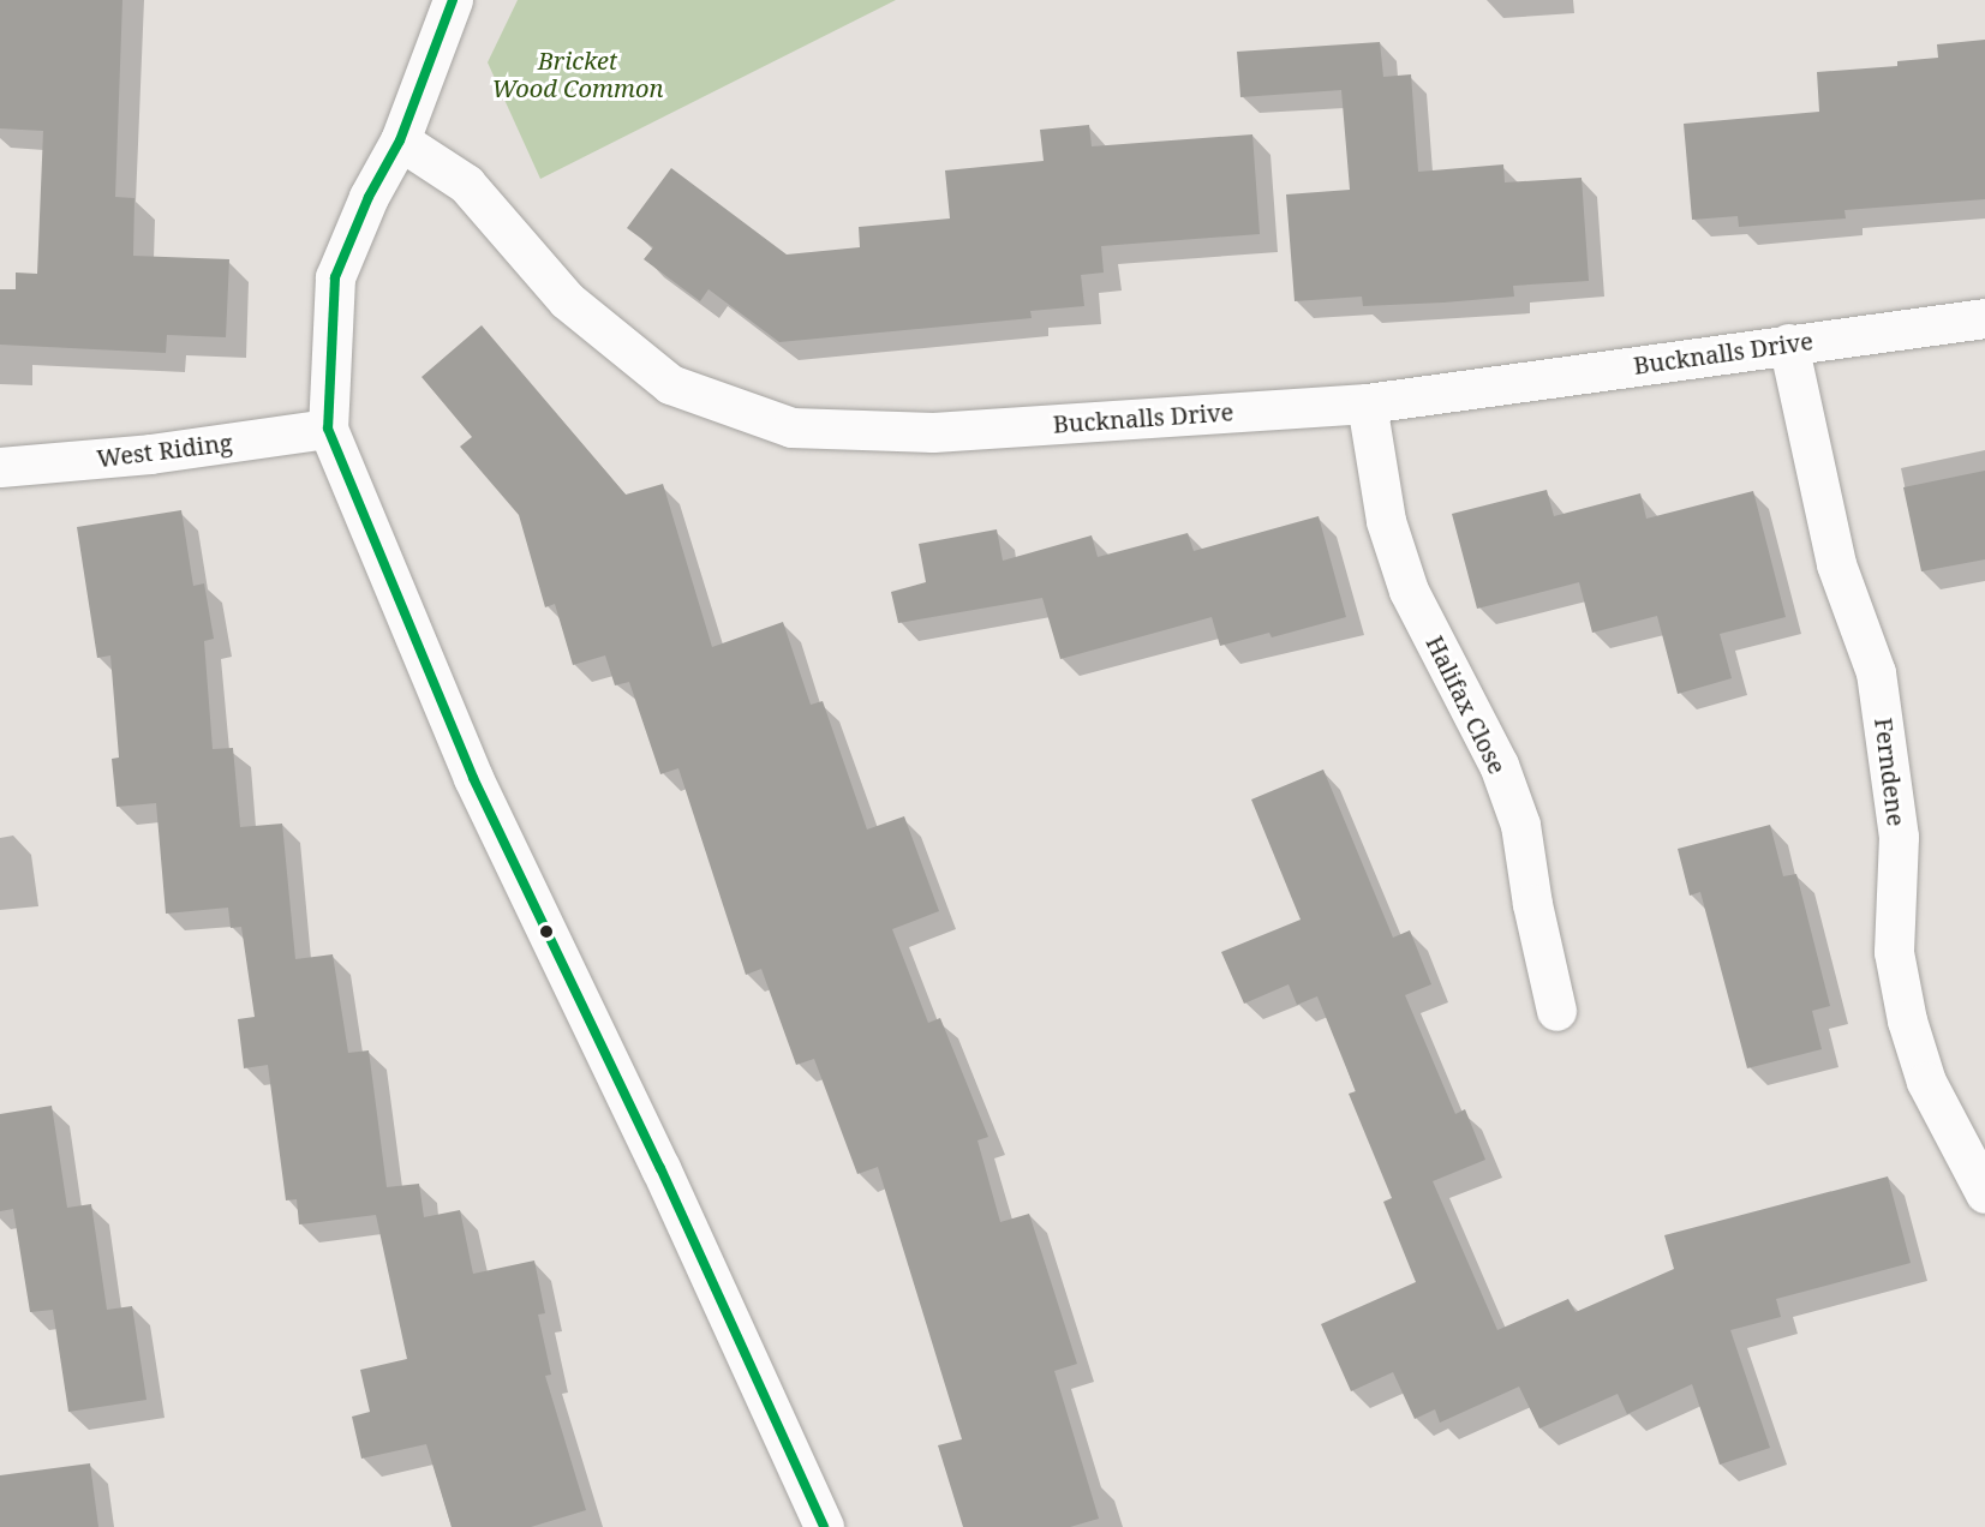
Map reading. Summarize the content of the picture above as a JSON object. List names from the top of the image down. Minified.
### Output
{"streets":{"street":["Bucknalls Drive","West Riding","Halifax Close","Ferndene"]},"crossings":[["Bucknalls Drive","Halifax Close"],["Bucknalls Drive","Ferndene"]],"parks":["Bricket Wood Common"]}
